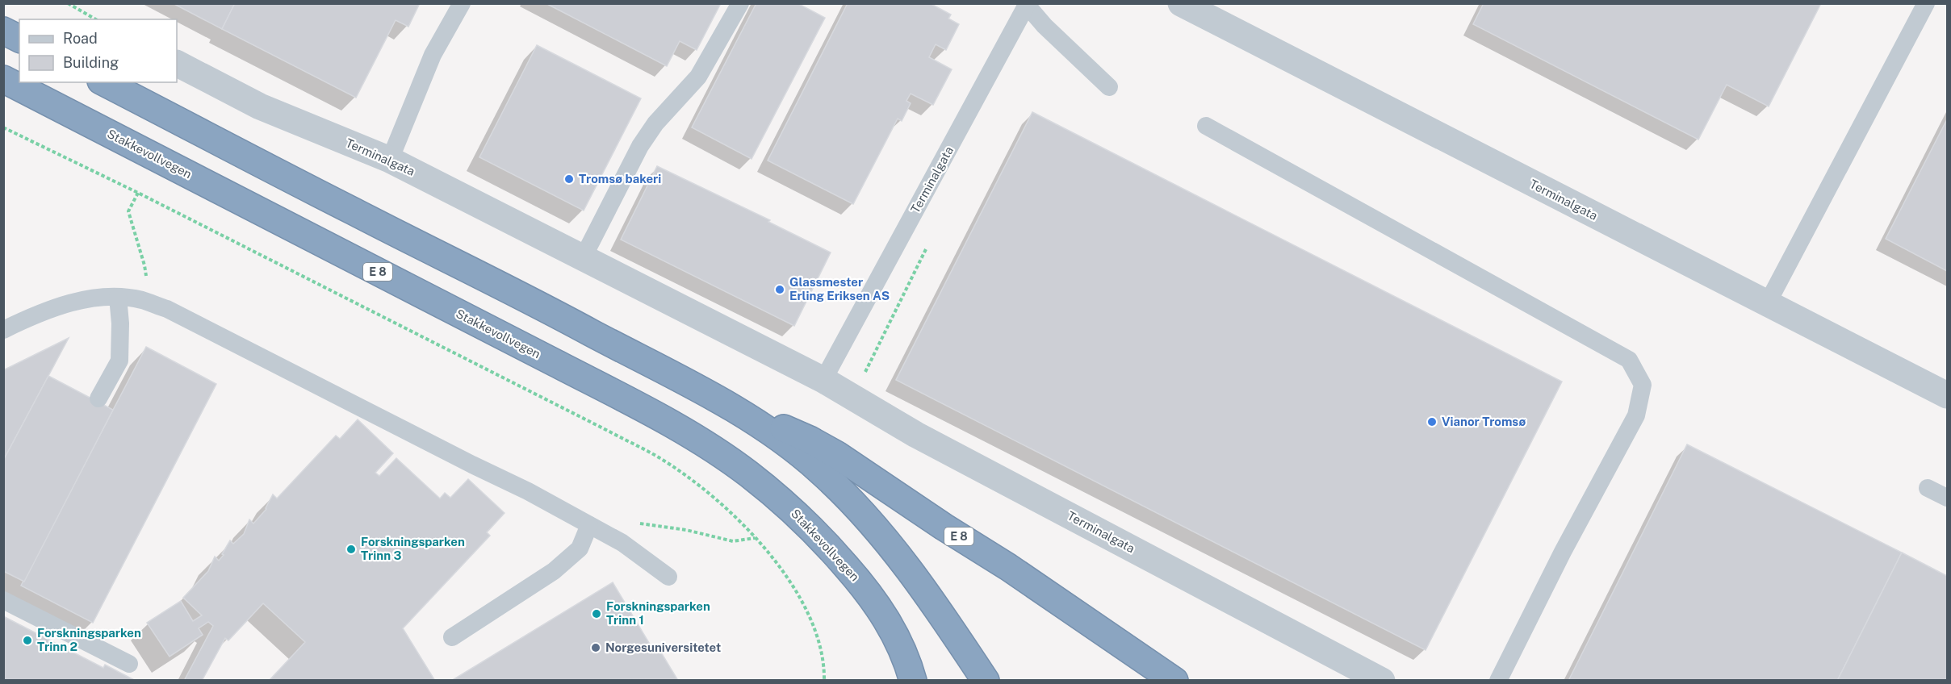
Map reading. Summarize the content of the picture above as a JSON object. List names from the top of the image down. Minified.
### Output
{"streets":{"highway":["Stakkevollvegen","E 8"],"street":["Terminalgata"]},"places":["Tromsø bakeri","Glassmester Erling Eriksen AS","Vianor Tromsø","Forskningsparken Trinn 3","Forskningsparken Trinn 1","Forskningsparken Trinn 2","Norgesuniversitetet"],"legend":["Road","Building"]}
